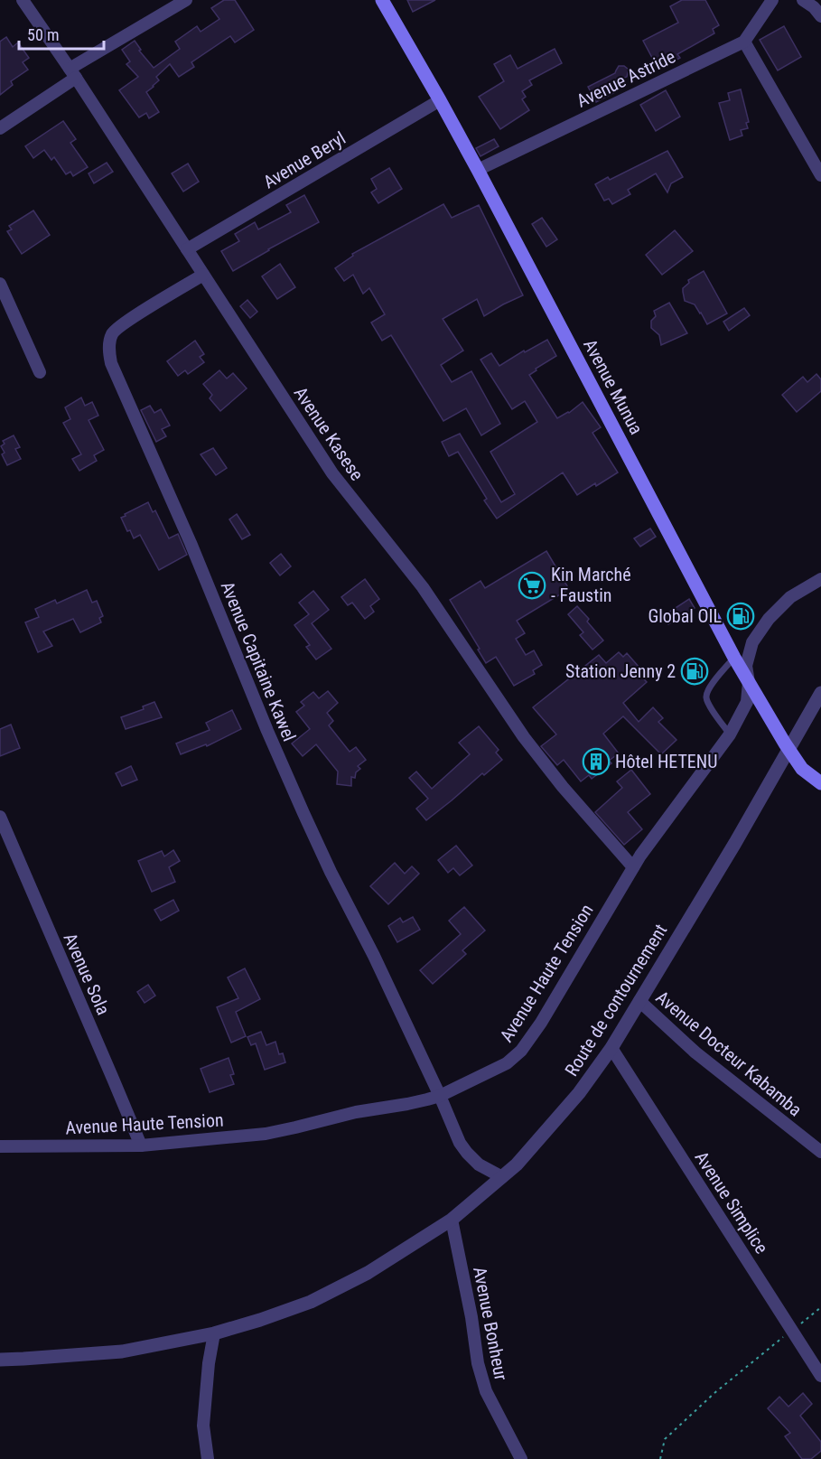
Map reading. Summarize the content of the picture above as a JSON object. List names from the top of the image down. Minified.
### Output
{"streets":{"main road":["Avenue Munua"],"street":["Avenue Astride","Avenue Beryl","Avenue Kasese","Avenue Capitaine Kawel","Avenue Haute Tension","Avenue Sola","Route de contournement","Avenue Docteur Kabamba","Avenue Simplice","Avenue Bonheur"]},"crossings":[["Avenue Astride","Avenue Munua"],["Avenue Beryl","Avenue Munua"],["Avenue Beryl","Avenue Kasese"],["Avenue Munua","Avenue Haute Tension"],["Avenue Munua","Route de contournement"],["Avenue Kasese","Avenue Capitaine Kawel"],["Avenue Kasese","Avenue Haute Tension"],["Avenue Capitaine Kawel","Avenue Haute Tension"],["Avenue Haute Tension","Avenue Sola"],["Route de contournement","Avenue Docteur Kabamba"],["Route de contournement","Avenue Simplice"],["Route de contournement","Avenue Bonheur"]],"places":{"supermarket":["Kin Marché - Faustin"],"fuel station":["Global OIL","Station Jenny 2"],"building":["Hôtel HETENU"]},"scale_bar":"50 m"}
